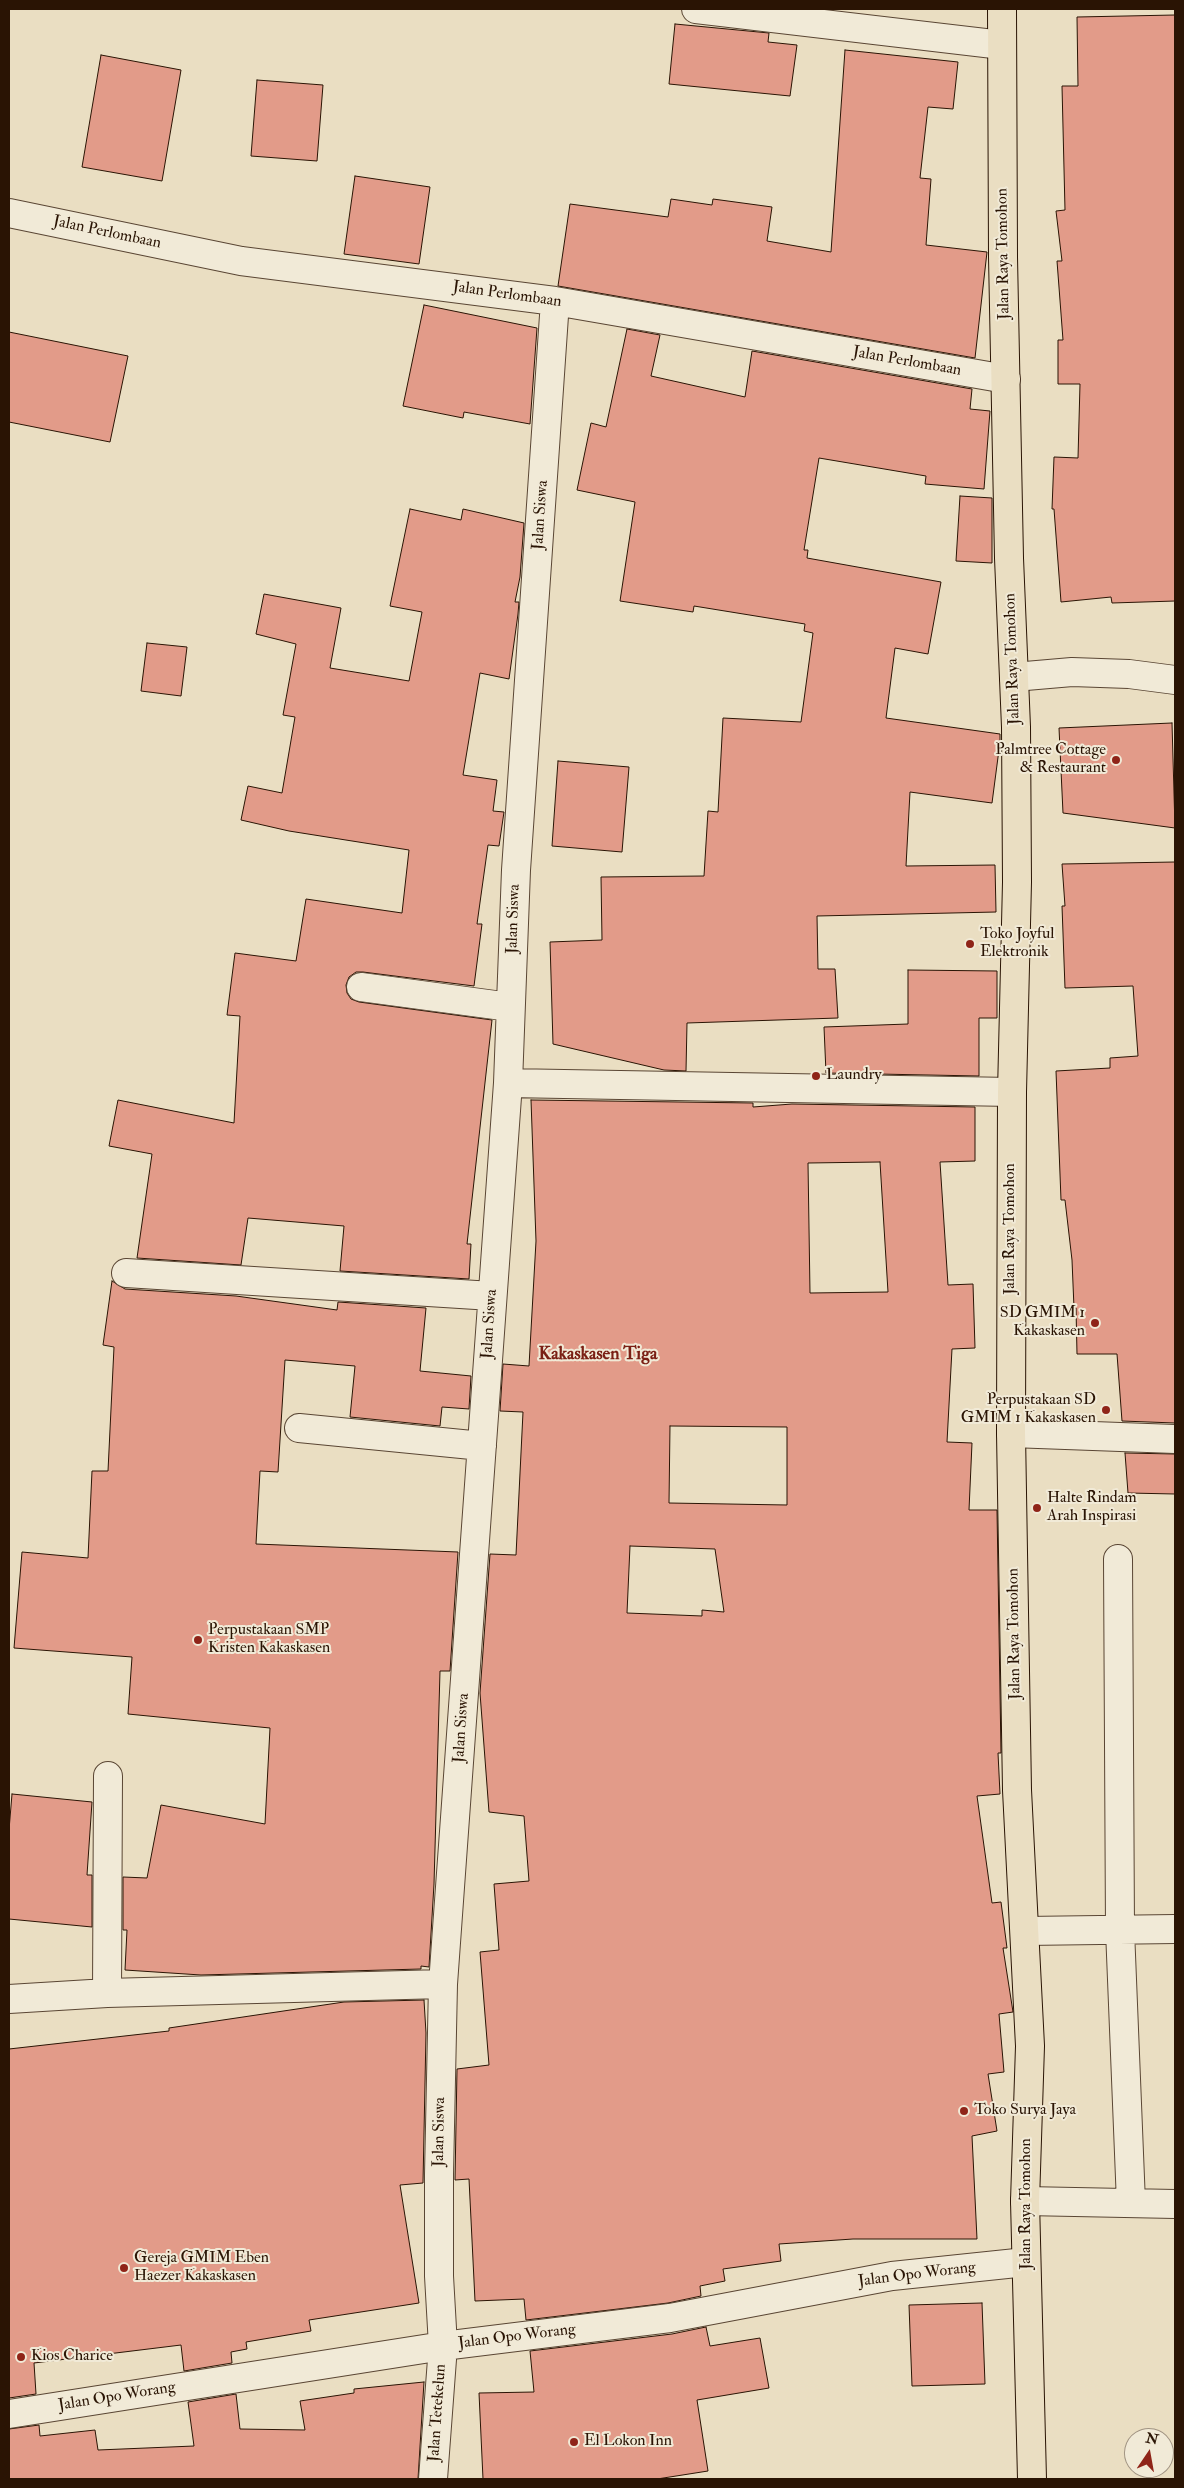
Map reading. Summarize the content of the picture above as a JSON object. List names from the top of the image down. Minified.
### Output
{"streets":{"highway":["Jalan Raya Tomohon"],"street":["Jalan Perlombaan","Jalan Siswa","Jalan Opo Worang","Jalan Tetekelun"]},"crossings":[["Jalan Perlombaan","Jalan Raya Tomohon"],["Jalan Perlombaan","Jalan Siswa"],["Jalan Raya Tomohon","Jalan Opo Worang"],["Jalan Siswa","Jalan Opo Worang"],["Jalan Siswa","Jalan Tetekelun"],["Jalan Opo Worang","Jalan Tetekelun"]],"districts":["Kakaskasen Tiga"],"places":["Palmtree Cottage & Restaurant","Toko Joyful Elektronik","Laundry","SD GMIM 1 Kakaskasen","Perpustakaan SD GMIM 1 Kakaskasen","Halte Rindam Arah Inspirasi","Perpustakaan SMP Kristen Kakaskasen","Toko Surya Jaya","Gereja GMIM Eben Haezer Kakaskasen","Kios Charice","El Lokon Inn"],"north":"top"}
